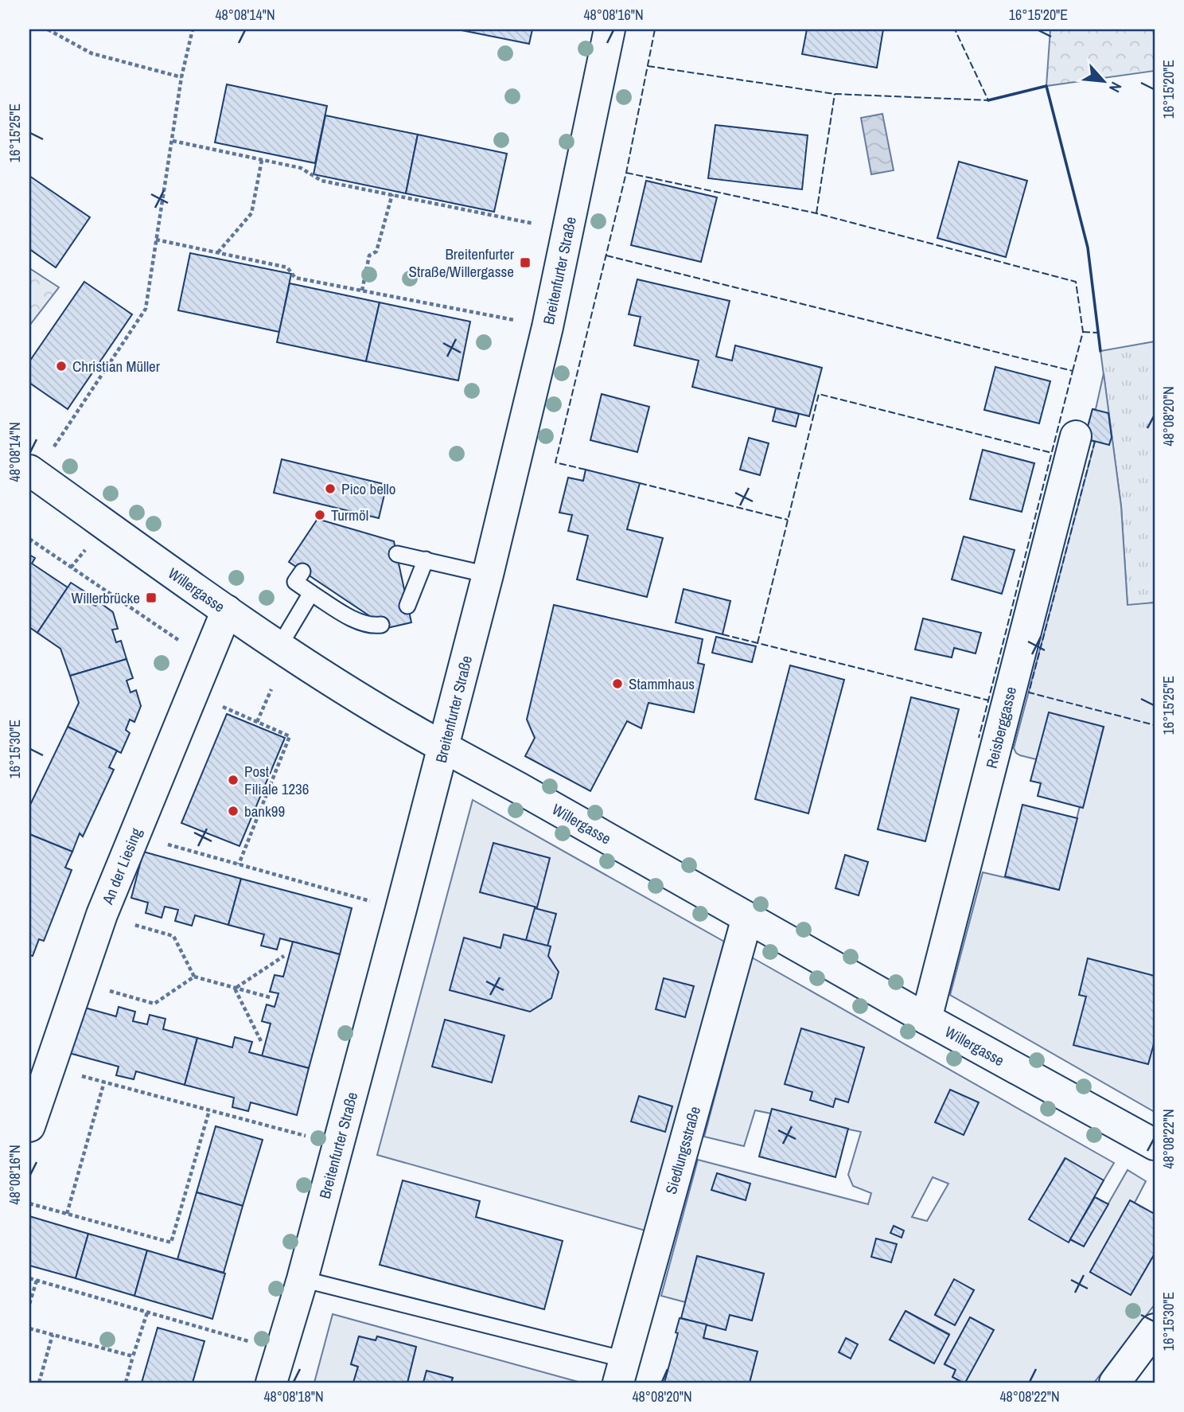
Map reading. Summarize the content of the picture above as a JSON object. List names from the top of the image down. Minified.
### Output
{"streets":{"street":["Breitenfurter Straße","Willergasse","Reisberggasse","An der Liesing","Siedlungsstraße"]},"crossings":[["Breitenfurter Straße","Willergasse"],["Willergasse","Reisberggasse"],["Willergasse","An der Liesing"],["Willergasse","Siedlungsstraße"]],"places":{"transit":["Breitenfurter Straße/Willergasse","Willerbrücke"],"other":["Christian Müller","Pico bello","Turmöl","Stammhaus","Post Filiale 1236","bank99"]},"north":"bottom right","coordinates":["48°08'14\"N","48°08'16\"N","16°15'20\"E","16°15'25\"E","48°08'20\"N","16°15'30\"E","48°08'22\"N","48°08'18\"N"]}
